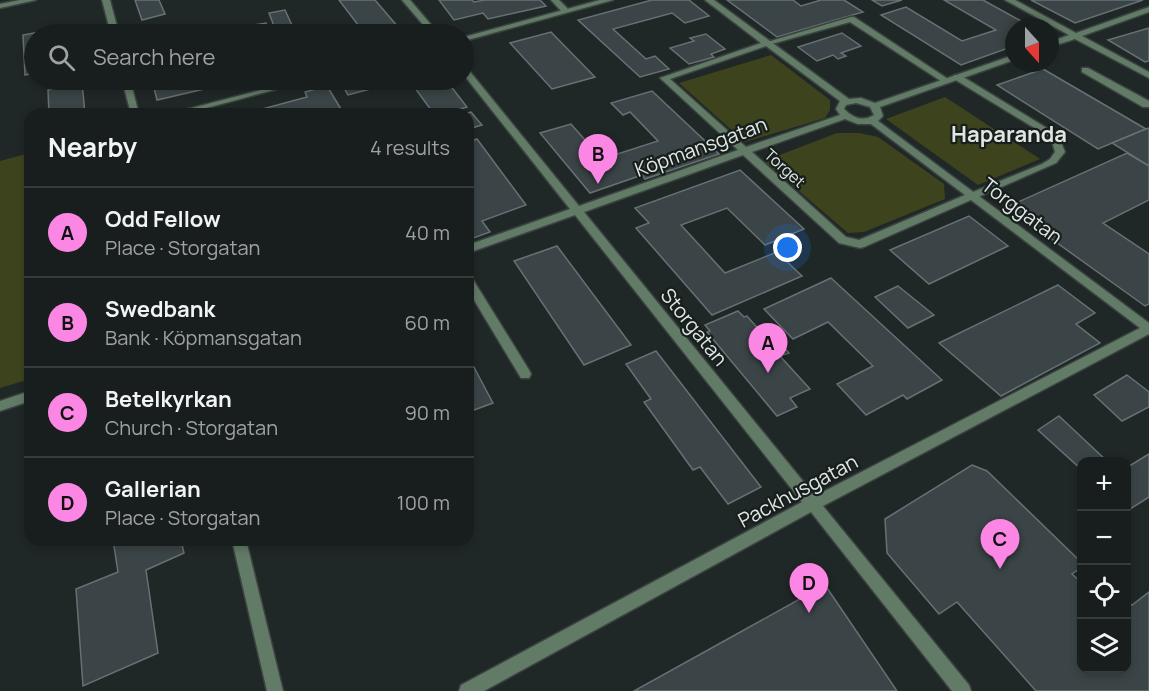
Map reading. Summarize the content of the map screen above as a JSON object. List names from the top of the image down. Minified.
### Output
{"streets":{"street":["Köpmansgatan","Torget","Torggatan","Storgatan","Packhusgatan"]},"crossings":[["Köpmansgatan","Torget"],["Köpmansgatan","Torggatan"],["Köpmansgatan","Storgatan"],["Torget","Torggatan"],["Torggatan","Packhusgatan"],["Storgatan","Packhusgatan"]],"districts":["Haparanda"],"north":"bottom","page":{"search":"Search here","heading":["Nearby","4 results"],"pins":["B","A","C","D"],"list":[{"mark":"A","name":"Odd Fellow","note":"Place · Storgatan","value":"40 m"},{"mark":"B","name":"Swedbank","note":"Bank · Köpmansgatan","value":"60 m"},{"mark":"C","name":"Betelkyrkan","note":"Church · Storgatan","value":"90 m"},{"mark":"D","name":"Gallerian","note":"Place · Storgatan","value":"100 m"}],"map_buttons":["+","−"]}}
